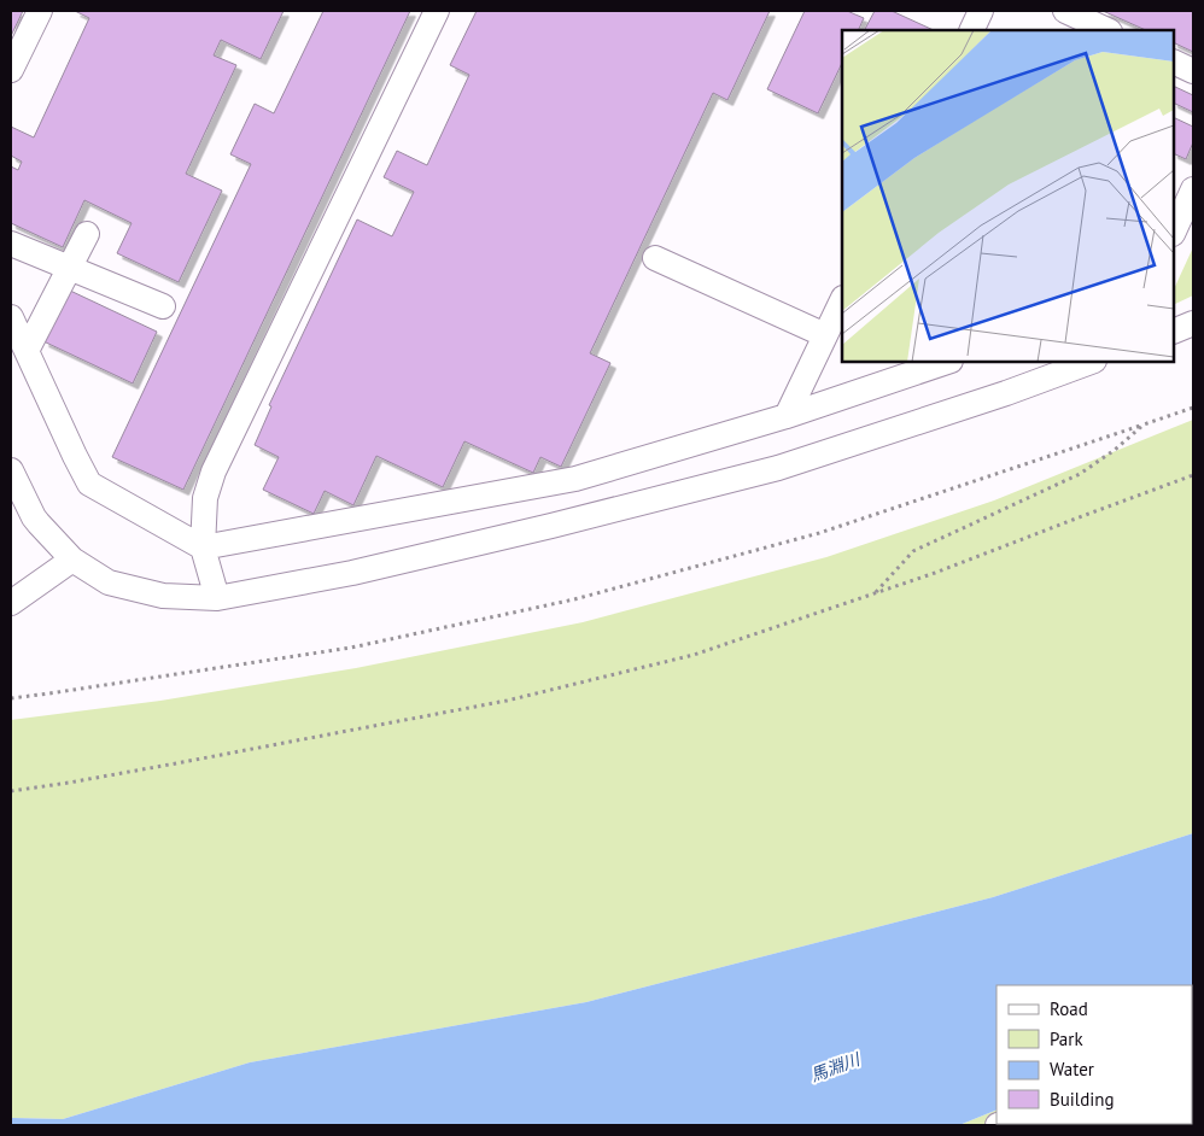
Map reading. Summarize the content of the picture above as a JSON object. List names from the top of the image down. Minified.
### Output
{"water":["馬淵川"],"legend":["Road","Park","Water","Building"]}
